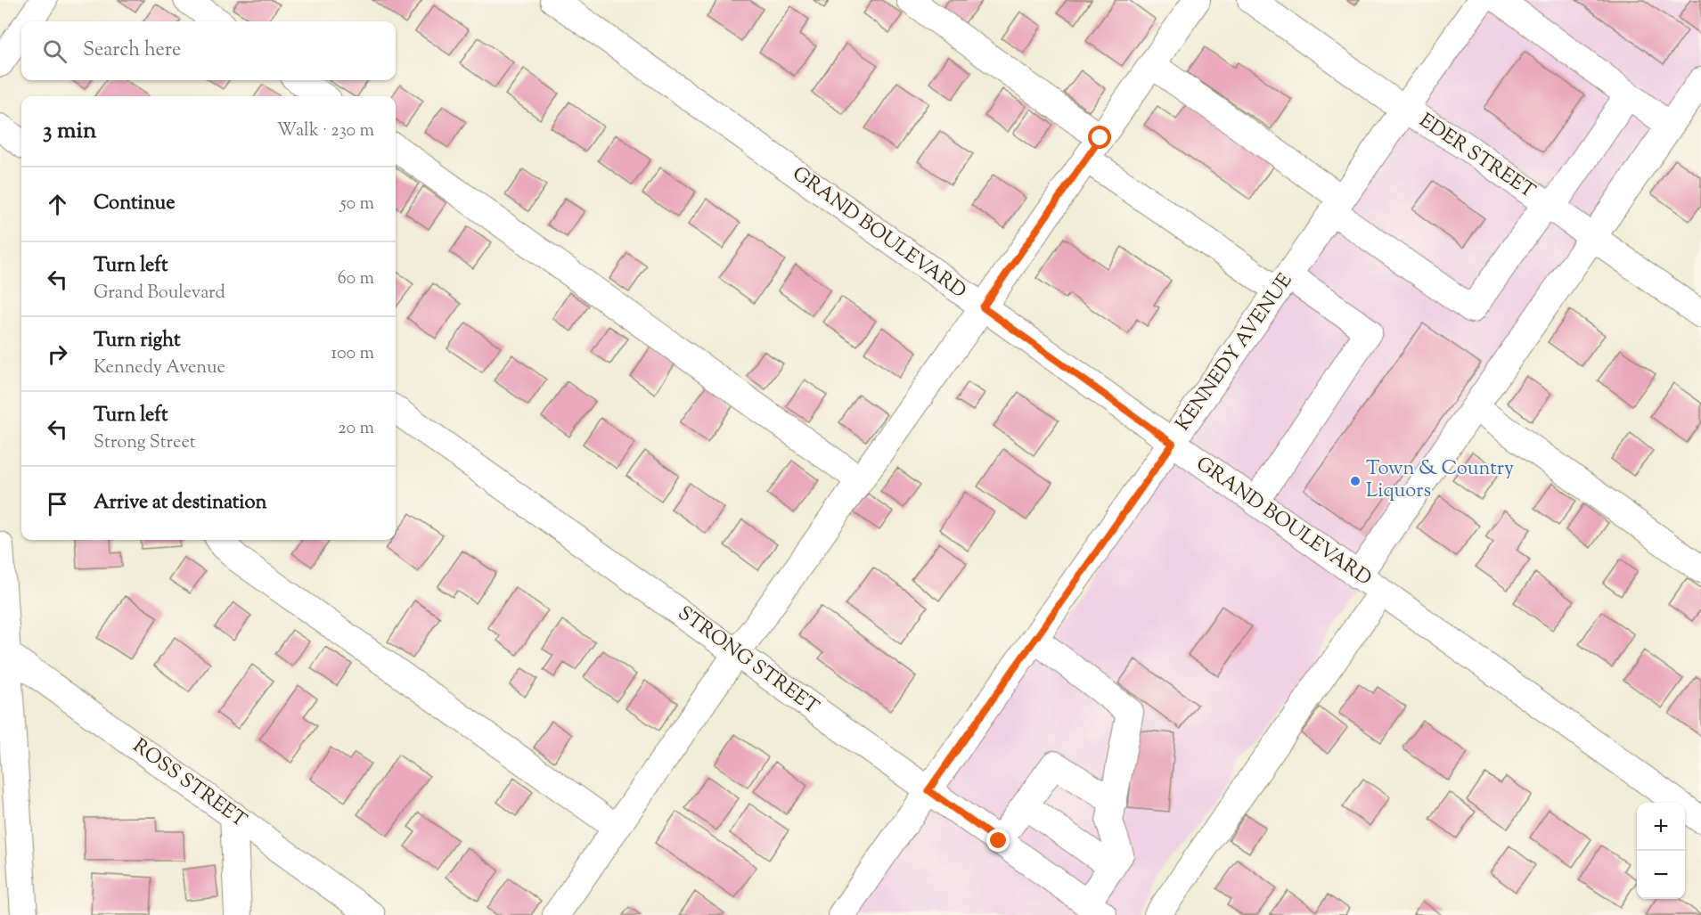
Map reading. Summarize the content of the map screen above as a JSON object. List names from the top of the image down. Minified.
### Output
{"streets":{"street":["EDER STREET","GRAND BOULEVARD","KENNEDY AVENUE","STRONG STREET","ROSS STREET"]},"crossings":[["EDER STREET","KENNEDY AVENUE"],["GRAND BOULEVARD","KENNEDY AVENUE"],["KENNEDY AVENUE","STRONG STREET"]],"places":["Town & Country Liquors"],"page":{"search":"Search here","heading":["3 min","Walk · 230 m"],"list":[["Continue","50 m"],["Turn left","Grand Boulevard","60 m"],["Turn right","Kennedy Avenue","100 m"],["Turn left","Strong Street","20 m"],"Arrive at destination"],"map_buttons":["+","−"]}}
